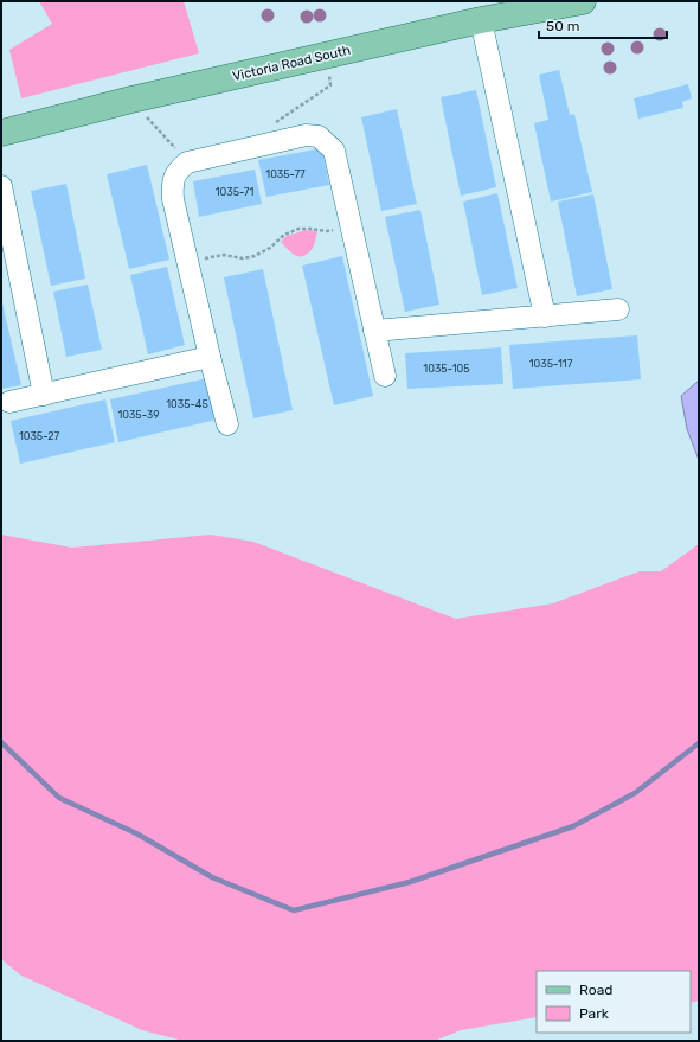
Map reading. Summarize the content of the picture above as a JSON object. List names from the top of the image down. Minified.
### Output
{"streets":{"main road":["Victoria Road South"]},"house_numbers":["1035-77","1035-71","1035-117","1035-105","1035-45","1035-39","1035-27"],"legend":["Road","Park"],"scale_bar":"50 m"}
